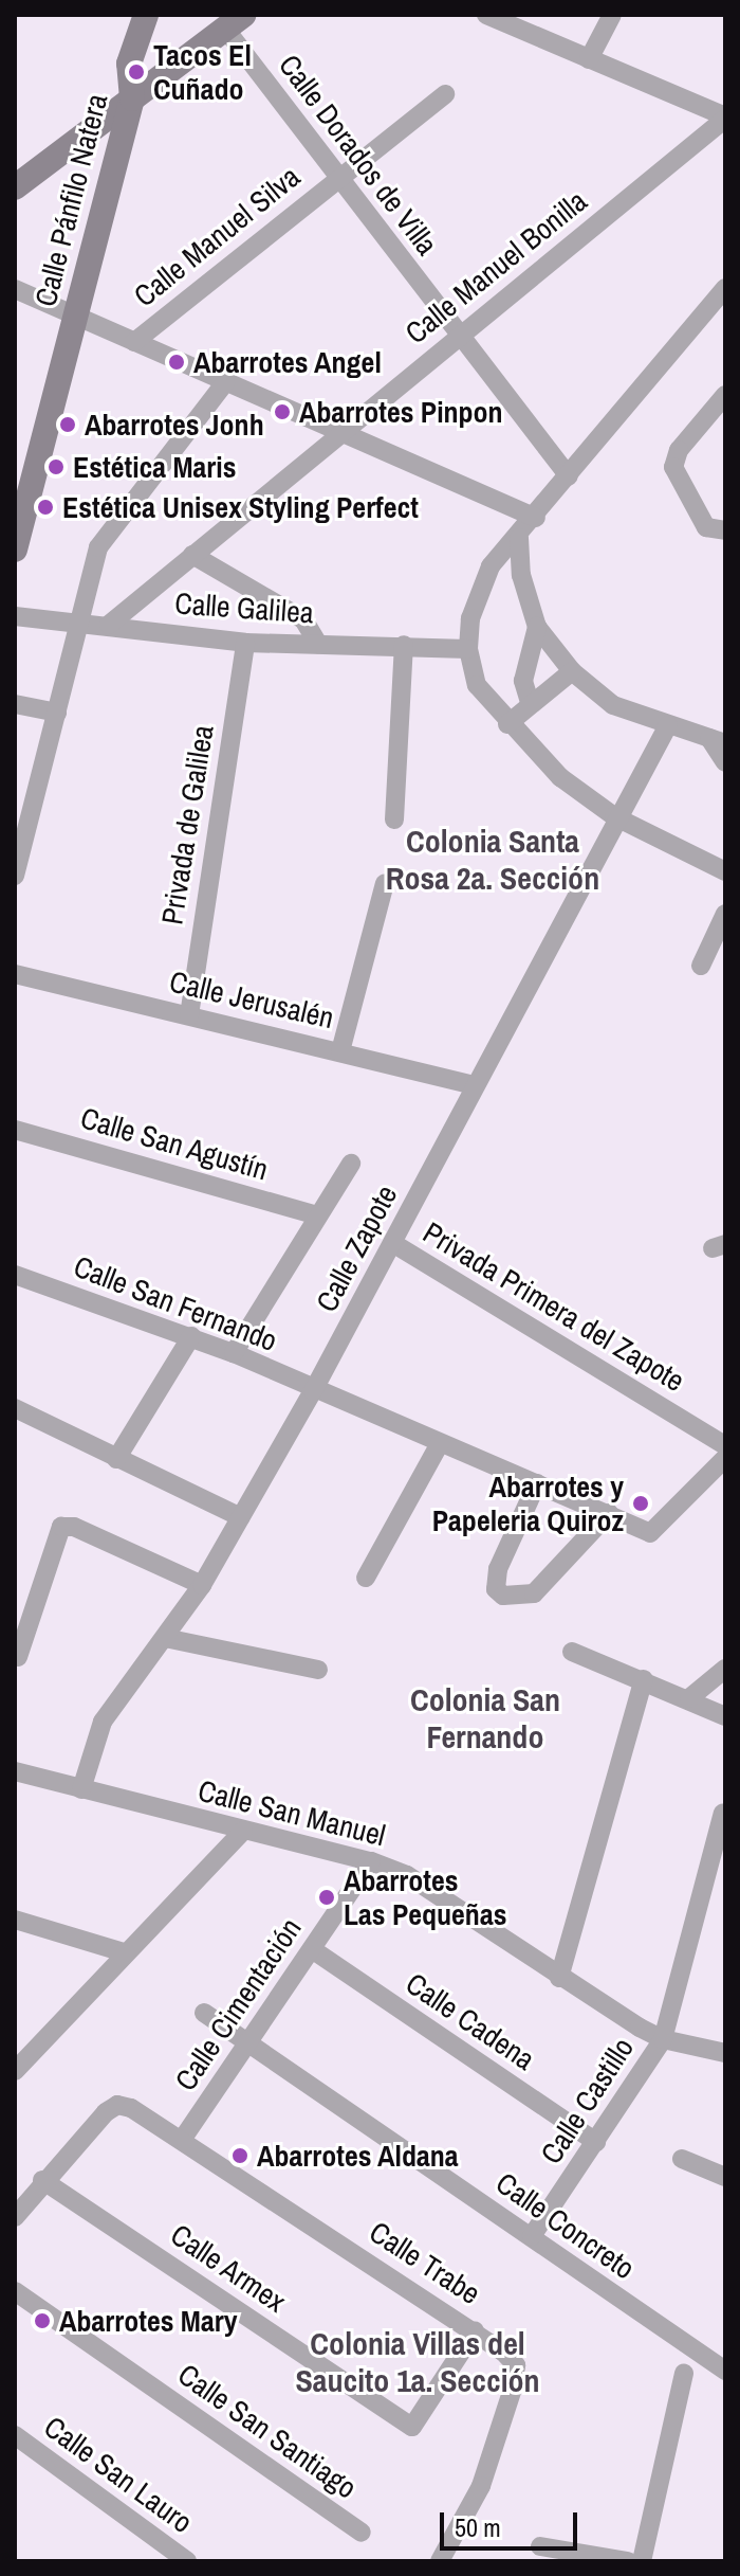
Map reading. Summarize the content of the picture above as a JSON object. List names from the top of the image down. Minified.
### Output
{"streets":{"main road":["Calle Pánfilo Natera"],"street":["Calle Dorados de Villa","Calle Manuel Silva","Calle Manuel Bonilla","Calle Galilea","Privada de Galilea","Calle Jerusalén","Calle San Agustín","Calle Zapote","Calle San Fernando","Privada Primera del Zapote","Calle San Manuel","Calle Cimentación","Calle Cadena","Calle Castillo","Calle Concreto","Calle Trabe","Calle Armex","Calle San Santiago","Calle San Lauro"]},"crossings":[["Calle Dorados de Villa","Calle Manuel Silva"],["Calle Dorados de Villa","Calle Manuel Bonilla"],["Calle Manuel Bonilla","Calle Galilea"],["Calle Galilea","Privada de Galilea"],["Privada de Galilea","Calle Jerusalén"],["Calle Jerusalén","Calle Zapote"],["Calle Zapote","Calle San Fernando"],["Calle Zapote","Privada Primera del Zapote"],["Calle Zapote","Calle San Manuel"],["Calle San Manuel","Calle Cimentación"],["Calle San Manuel","Calle Castillo"],["Calle Cimentación","Calle Cadena"],["Calle Cimentación","Calle Concreto"],["Calle Cimentación","Calle Trabe"],["Calle Cadena","Calle Castillo"],["Calle Castillo","Calle Concreto"],["Calle Trabe","Calle Armex"]],"districts":["Colonia Santa Rosa 2a. Sección","Colonia San Fernando","Colonia Villas del Saucito 1a. Sección"],"places":["Tacos El Cuñado","Abarrotes Angel","Abarrotes Pinpon","Abarrotes Jonh","Estética Maris","Estética Unisex Styling Perfect","Abarrotes y Papeleria Quiroz","Abarrotes Las Pequeñas","Abarrotes Aldana","Abarrotes Mary"],"scale_bar":"50 m"}
